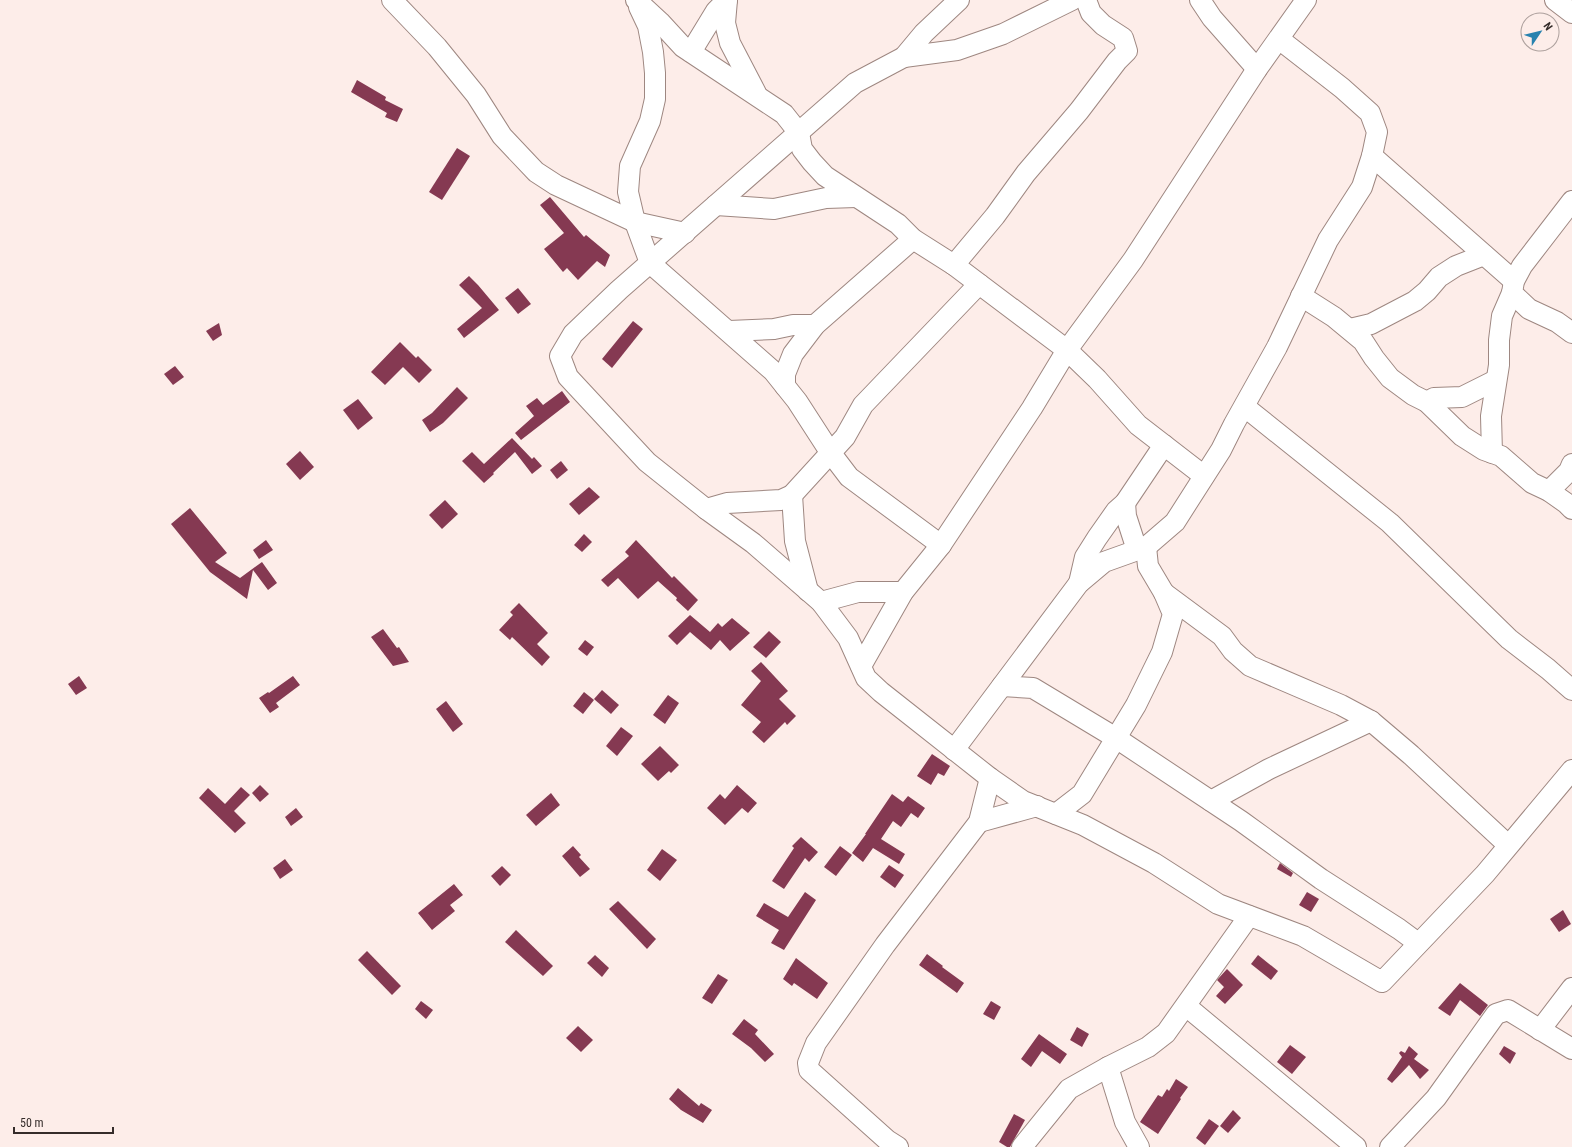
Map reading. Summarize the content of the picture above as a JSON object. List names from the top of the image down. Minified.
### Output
{"scale_bar":"50 m","north":"top right"}
